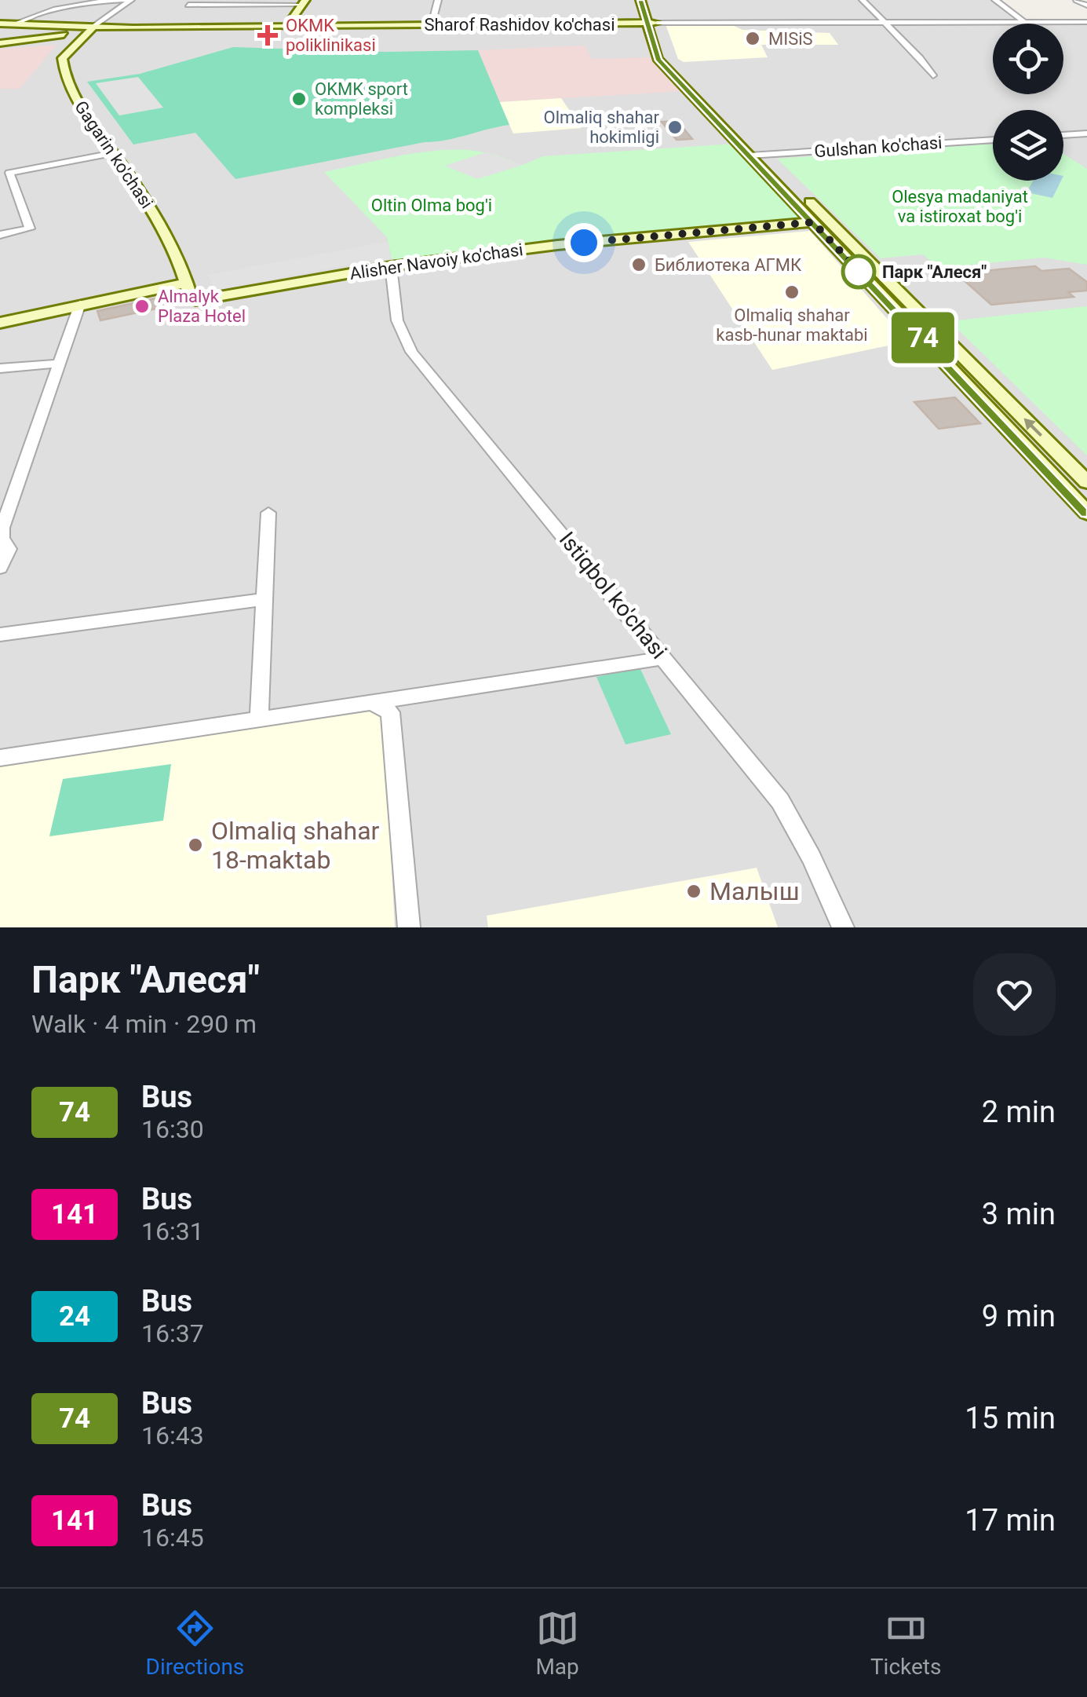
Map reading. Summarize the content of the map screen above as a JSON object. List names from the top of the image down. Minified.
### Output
{"streets":{"main road":["Sharof Rashidov ko'chasi","Gagarin ko'chasi","Alisher Navoiy ko'chasi"],"street":["Gulshan ko'chasi","Istiqbol ko'chasi"]},"crossings":[["Sharof Rashidov ko'chasi","Gagarin ko'chasi"],["Gagarin ko'chasi","Alisher Navoiy ko'chasi"],["Alisher Navoiy ko'chasi","Istiqbol ko'chasi"]],"parks":["Olesya madaniyat va istiroxat bog'i","Oltin Olma bog'i"],"places":{"health":["OKMK poliklinikasi"],"other":["MISiS","OKMK sport kompleksi","Olmaliq shahar hokimligi","Библиотека АГМК","Парк \"Алеся\"","Olmaliq shahar kasb-hunar maktabi","Almalyk Plaza Hotel","Olmaliq shahar 18-maktab","Малыш"]},"lines":["bus line 74"],"page":{"on_map":"74","heading":["Парк \"Алеся\"","Walk · 4 min · 290 m"],"list":[{"mark":"74","name":"Bus","note":"16:30","value":"2 min"},{"mark":"141","name":"Bus","note":"16:31","value":"3 min"},{"mark":"24","name":"Bus","note":"16:37","value":"9 min"},{"mark":"74","name":"Bus","note":"16:43","value":"15 min"},{"mark":"141","name":"Bus","note":"16:45","value":"17 min"}],"tabs":["Directions","Map","Tickets"]}}
